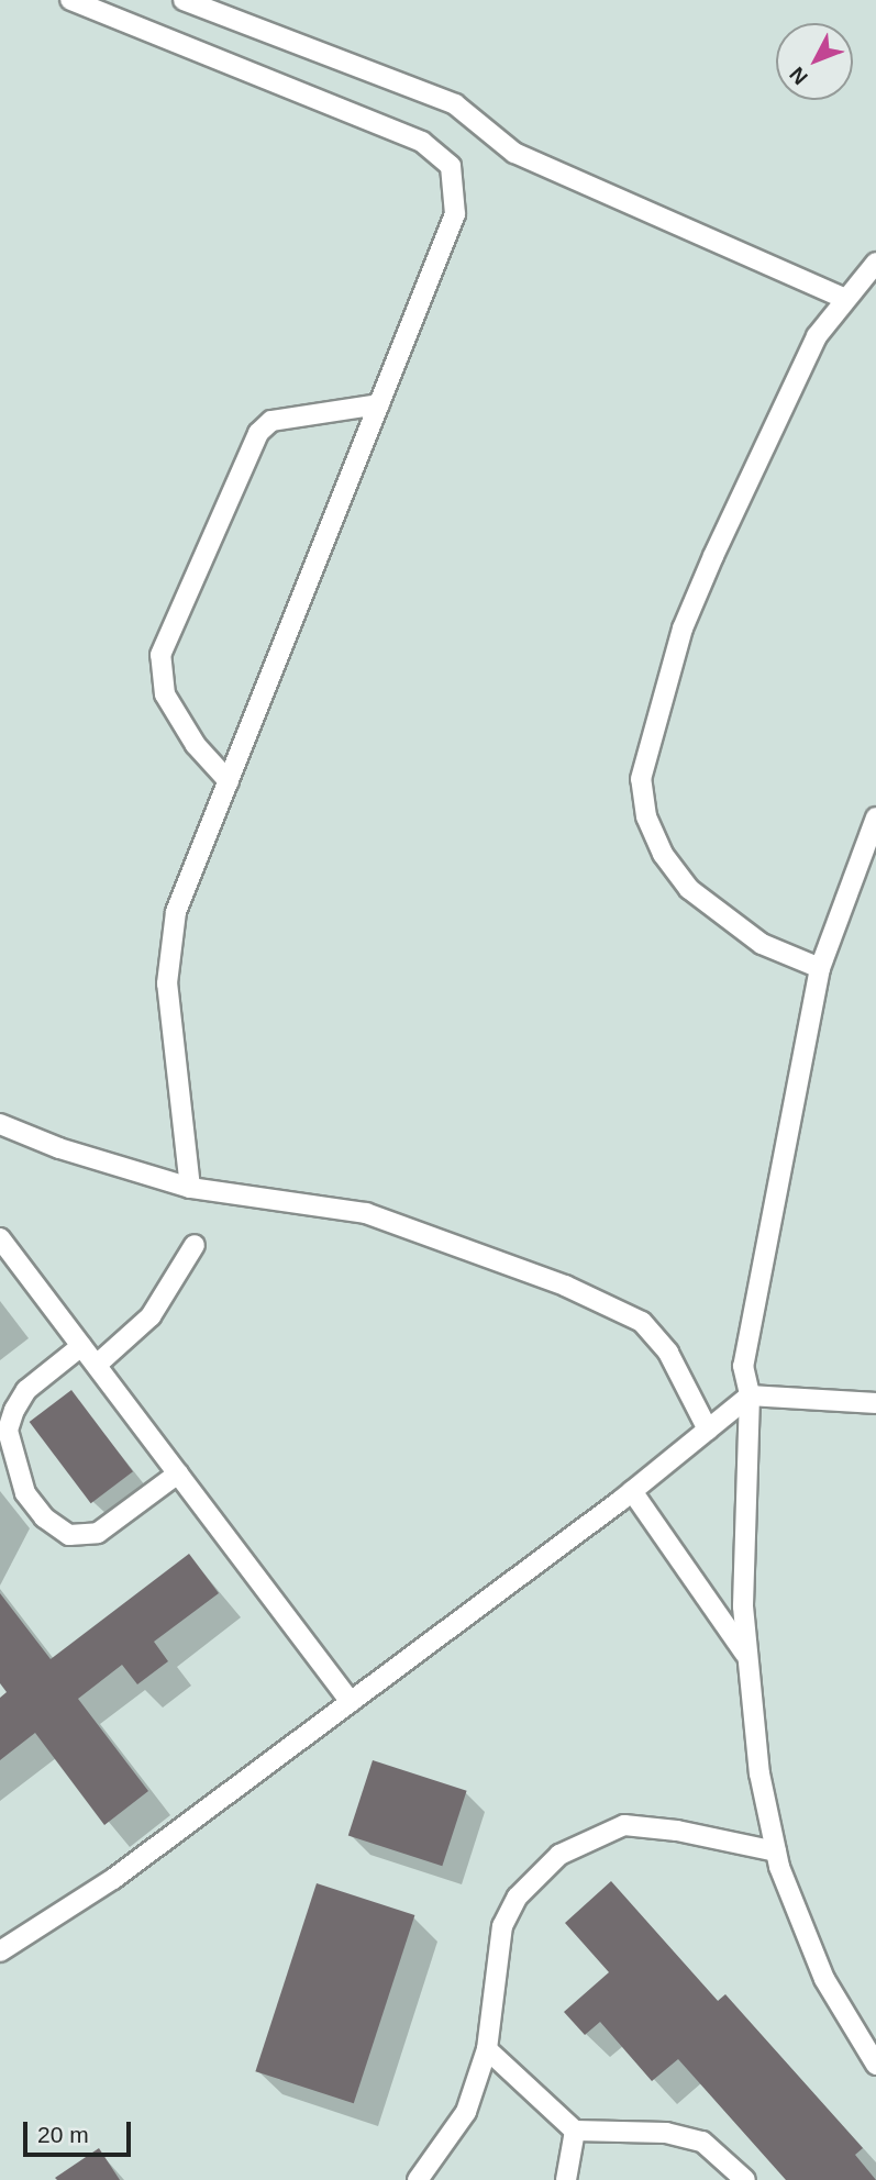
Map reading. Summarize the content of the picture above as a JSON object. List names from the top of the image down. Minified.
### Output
{"scale_bar":"20 m","north":"bottom left"}
